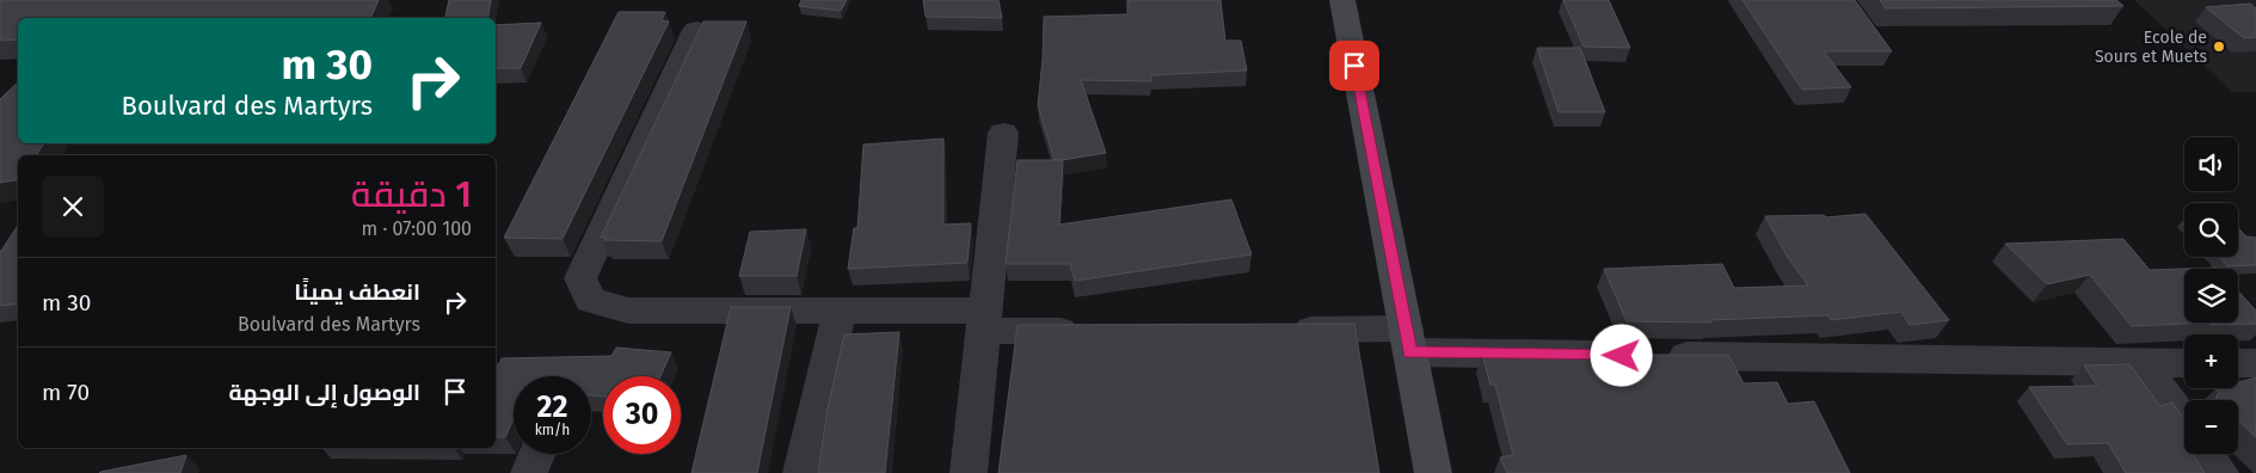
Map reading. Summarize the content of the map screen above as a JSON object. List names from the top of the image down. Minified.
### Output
{"places":["Ecole de Sours et Muets"],"page":{"turn":["30 m","Boulvard des Martyrs"],"map_buttons":["+","−"],"heading":["1 دقيقة","100 m · 07:00"],"list":[{"name":"انعطف يمينًا","note":"Boulvard des Martyrs","value":"30 m"},{"name":"الوصول إلى الوجهة","value":"70 m"}],"speed":"22 km/h","limit":"30"}}
